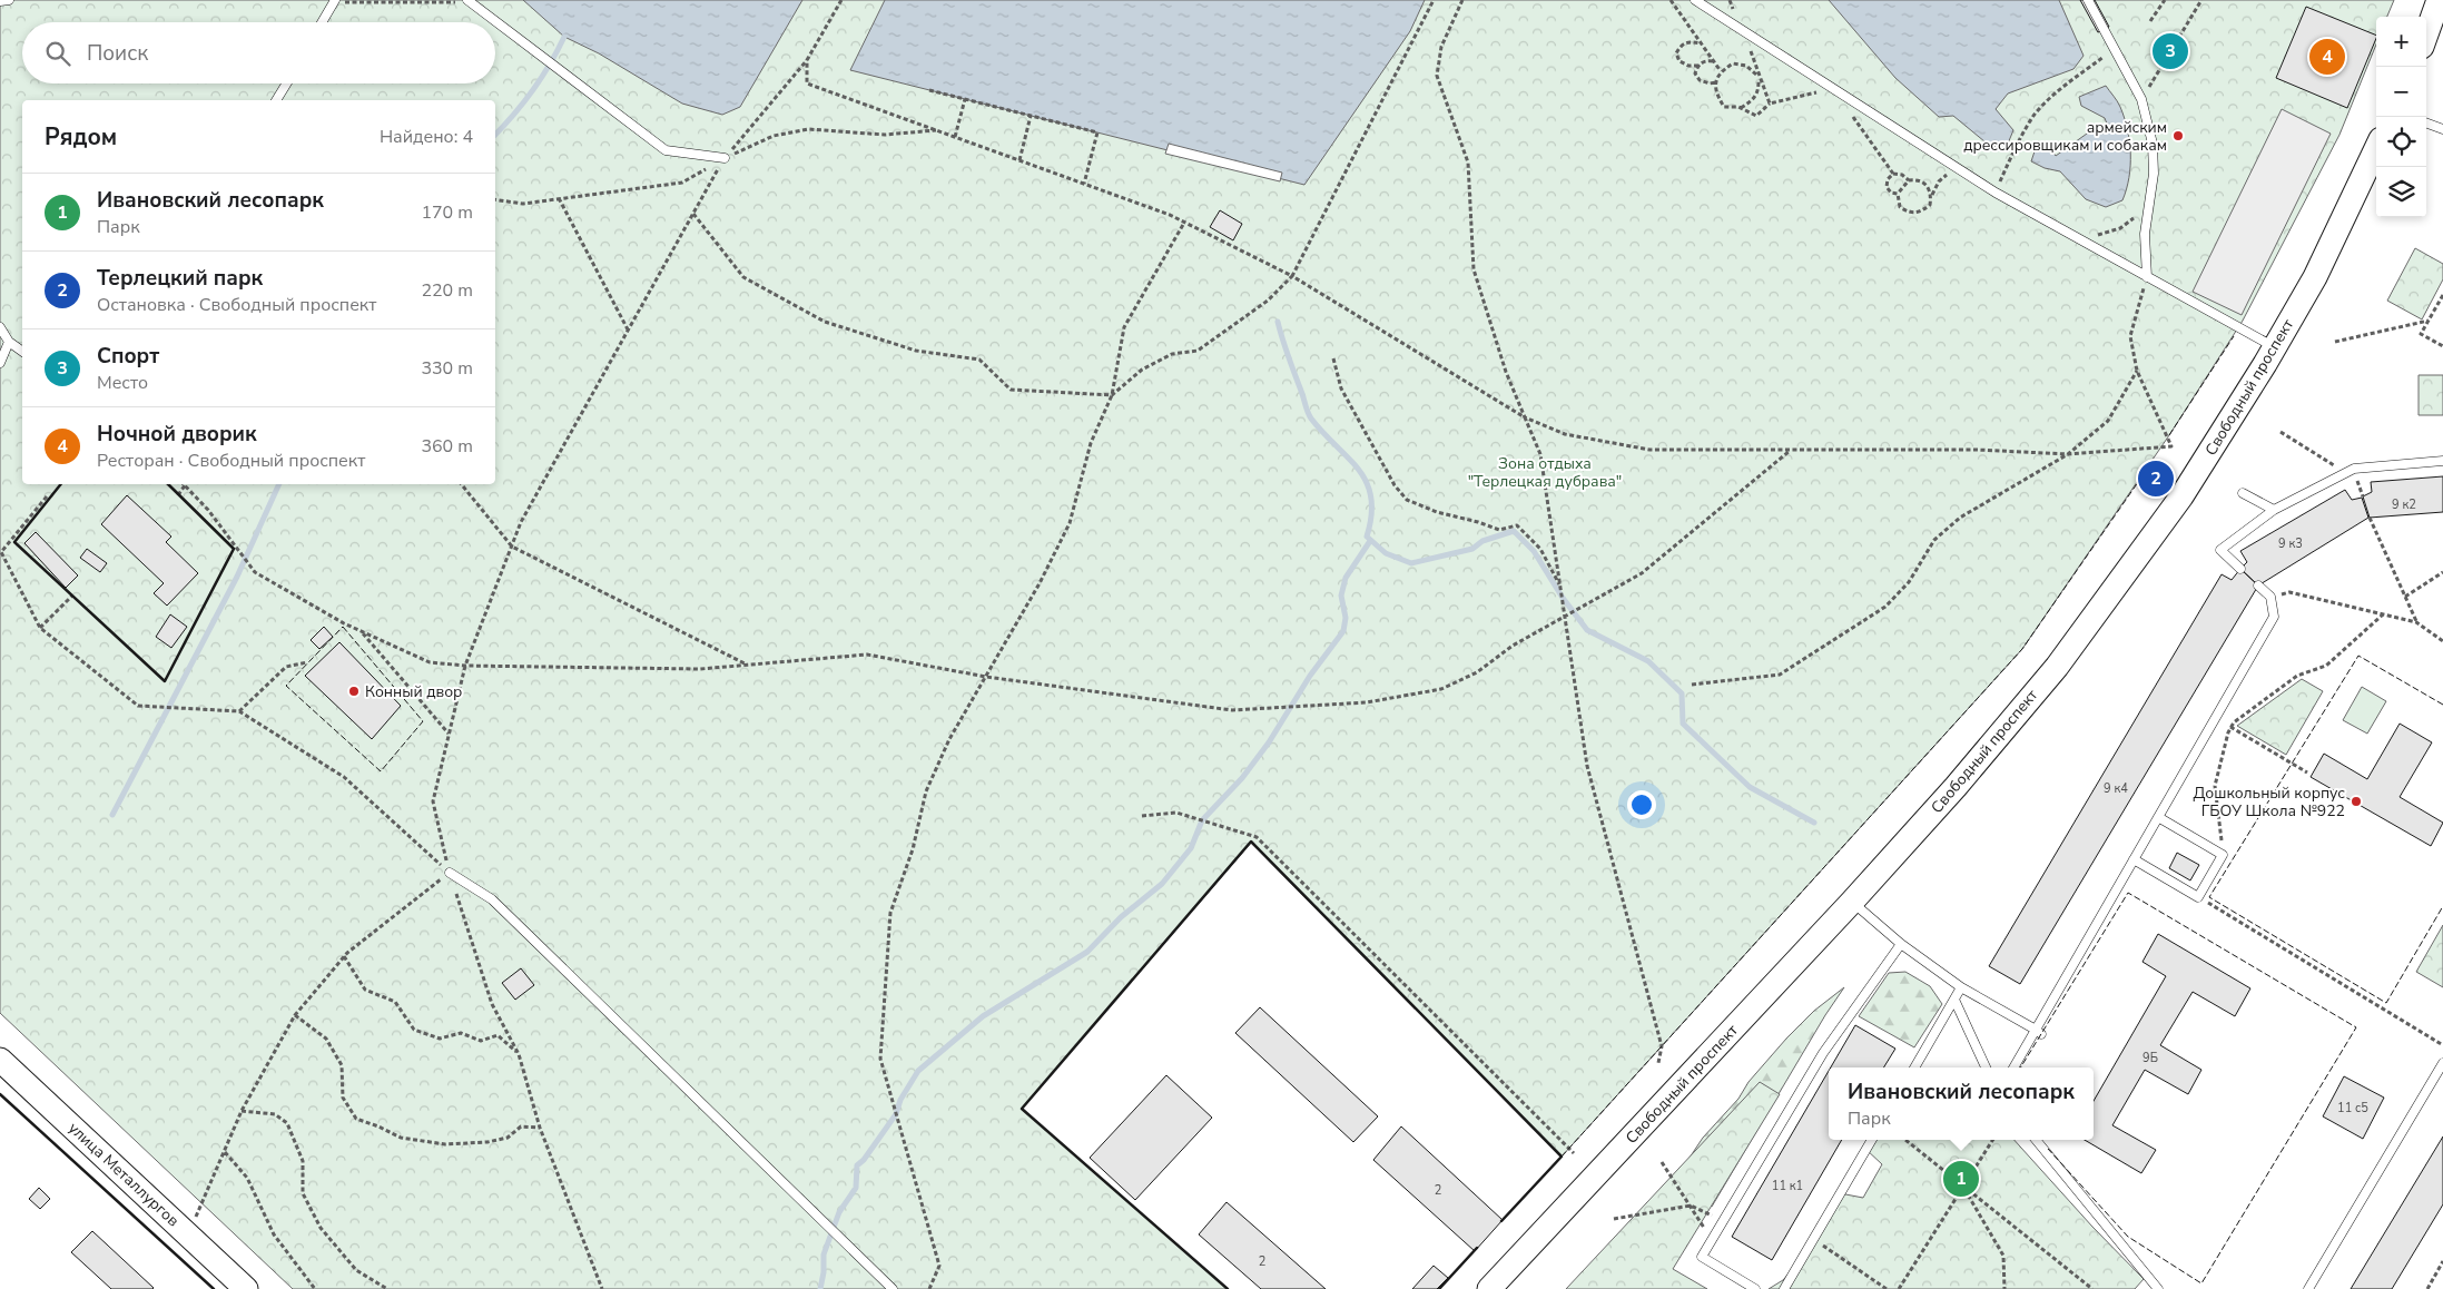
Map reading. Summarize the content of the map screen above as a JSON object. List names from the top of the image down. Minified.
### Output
{"streets":{"main road":["Свободный проспект","улица Металлургов"]},"parks":["Зона отдыха \"Терлецкая дубрава\""],"places":["армейским дрессировщикам и собакам","Конный двор","Дошкольный корпус ГБОУ Школа №922"],"house_numbers":["9 к2","9 к3","9 к4","9Б","11 с5","11 к1","2","2"],"page":{"map_buttons":["+","−"],"search":"Поиск","pins":["3","4","2","1"],"heading":["Рядом","Найдено: 4"],"list":[{"mark":"1","name":"Ивановский лесопарк","note":"Парк","value":"170 m"},{"mark":"2","name":"Терлецкий парк","note":"Остановка · Свободный проспект","value":"220 m"},{"mark":"3","name":"Спорт","note":"Место","value":"330 m"},{"mark":"4","name":"Ночной дворик","note":"Ресторан · Свободный проспект","value":"360 m"}],"popup":["Ивановский лесопарк","Парк"]}}
